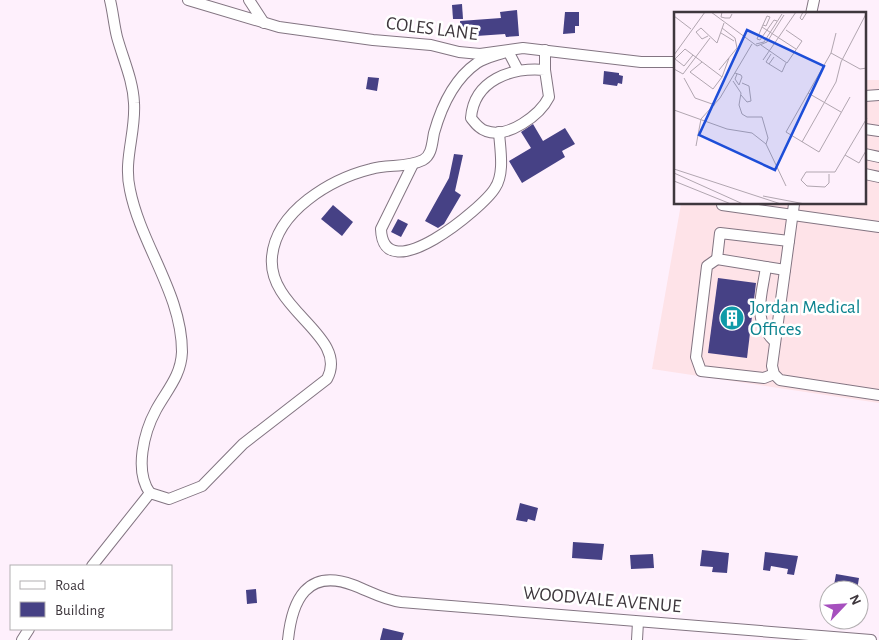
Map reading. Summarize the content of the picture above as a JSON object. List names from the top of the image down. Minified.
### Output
{"streets":{"street":["COLES LANE","WOODVALE AVENUE"]},"places":{"building":["Jordan Medical Offices"]},"legend":["Road","Building"],"north":"top right"}
